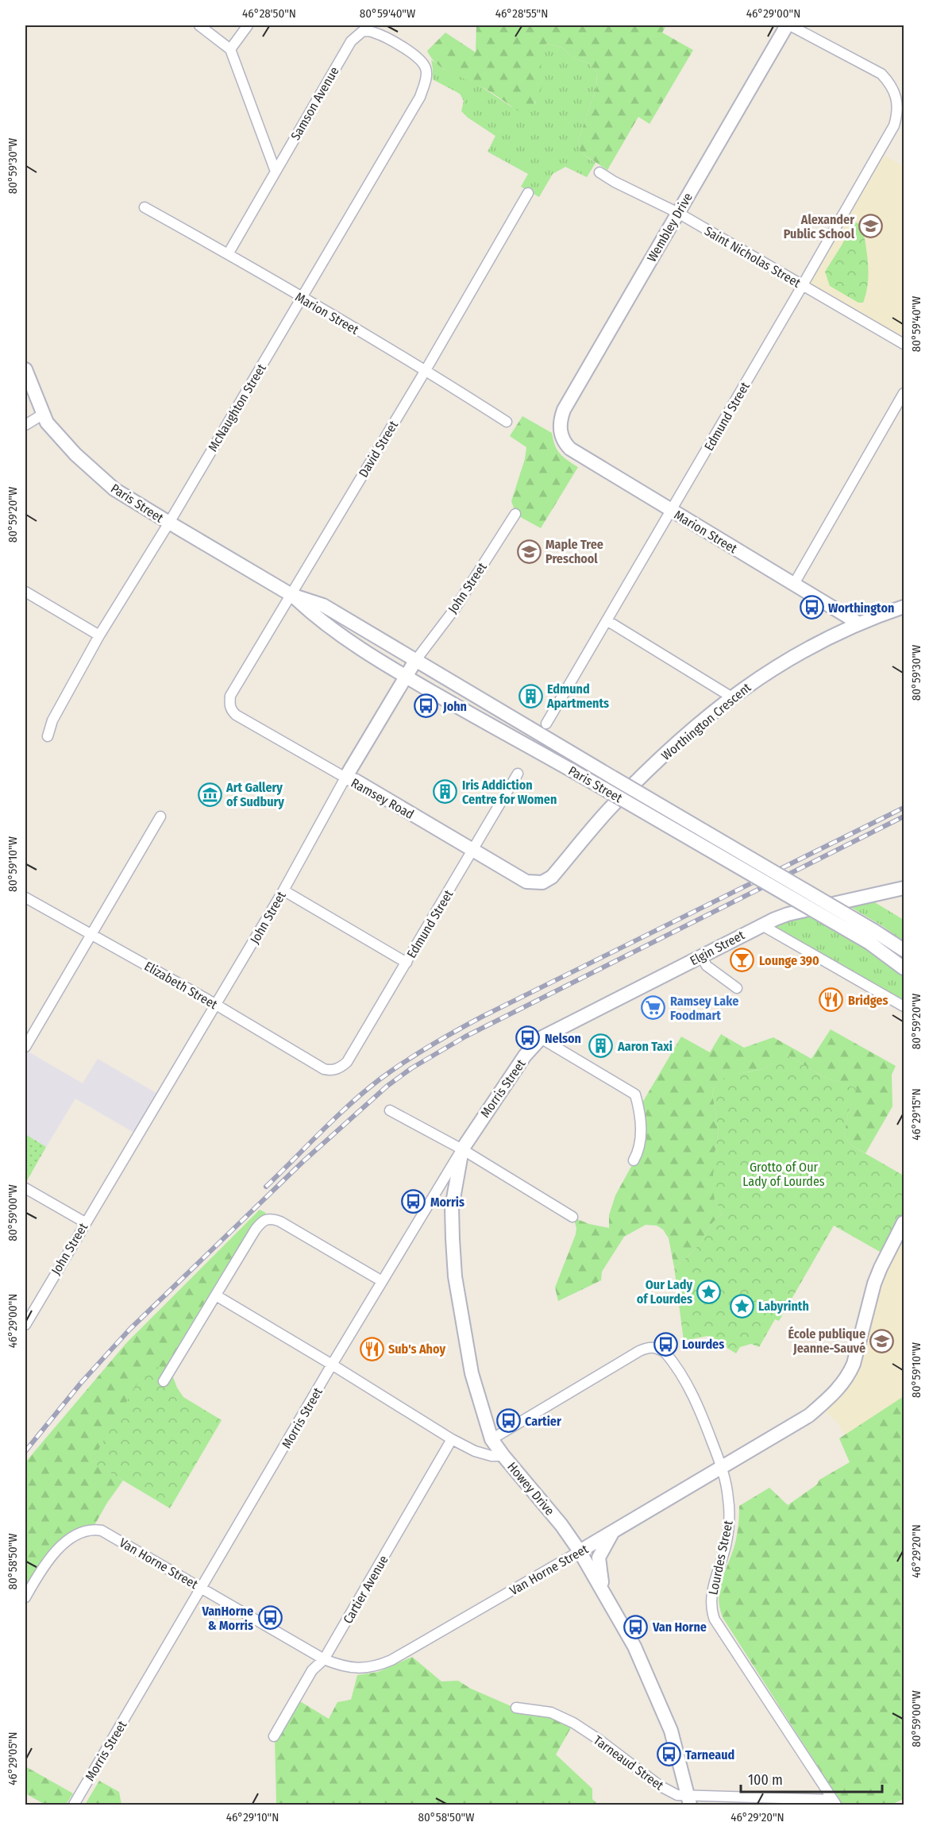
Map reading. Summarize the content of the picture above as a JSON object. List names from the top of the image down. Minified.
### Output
{"streets":{"street":["Samson Avenue","Wembley Drive","Saint Nicholas Street","Marion Street","McNaughton Street","Edmund Street","David Street","Paris Street","John Street","Worthington Crescent","Ramsey Road","Elgin Street","Elizabeth Street","Morris Street","Howey Drive","Lourdes Street","Van Horne Street","Cartier Avenue","Tarneaud Street"]},"crossings":[["Samson Avenue","Marion Street"],["Samson Avenue","McNaughton Street"],["Wembley Drive","Saint Nicholas Street"],["Wembley Drive","Marion Street"],["Wembley Drive","Edmund Street"],["Saint Nicholas Street","Edmund Street"],["Marion Street","McNaughton Street"],["Marion Street","Edmund Street"],["Marion Street","David Street"],["Marion Street","Worthington Crescent"],["McNaughton Street","Paris Street"],["Edmund Street","Ramsey Road"],["Edmund Street","Elizabeth Street"],["David Street","Paris Street"],["David Street","Ramsey Road"],["Paris Street","John Street"],["John Street","Ramsey Road"],["John Street","Elizabeth Street"],["Worthington Crescent","Ramsey Road"],["Elgin Street","Morris Street"],["Morris Street","Howey Drive"],["Morris Street","Van Horne Street"],["Howey Drive","Lourdes Street"],["Howey Drive","Van Horne Street"],["Howey Drive","Tarneaud Street"],["Lourdes Street","Van Horne Street"],["Lourdes Street","Tarneaud Street"],["Van Horne Street","Cartier Avenue"]],"parks":["Grotto of Our Lady of Lourdes"],"places":{"school or university":["Alexander Public School","Maple Tree Preschool","École publique Jeanne-Sauvé"],"bus stop":["Worthington","John","Nelson","Morris","Lourdes","Cartier","VanHorne & Morris","Van Horne","Tarneaud"],"building":["Edmund Apartments","Iris Addiction Centre for Women","Aaron Taxi"],"museum":["Art Gallery of Sudbury"],"bar":["Lounge 390"],"restaurant":["Bridges","Sub's Ahoy"],"supermarket":["Ramsey Lake Foodmart"],"place":["Our Lady of Lourdes","Labyrinth"]},"scale_bar":"100 m","coordinates":["46°28'50\"N","80°59'40\"W","46°28'55\"N","46°29'00\"N","80°59'30\"W","80°59'20\"W","80°59'10\"W","46°29'15\"N","80°59'00\"W","46°29'20\"N","80°58'50\"W","46°29'05\"N","46°29'10\"N"]}
